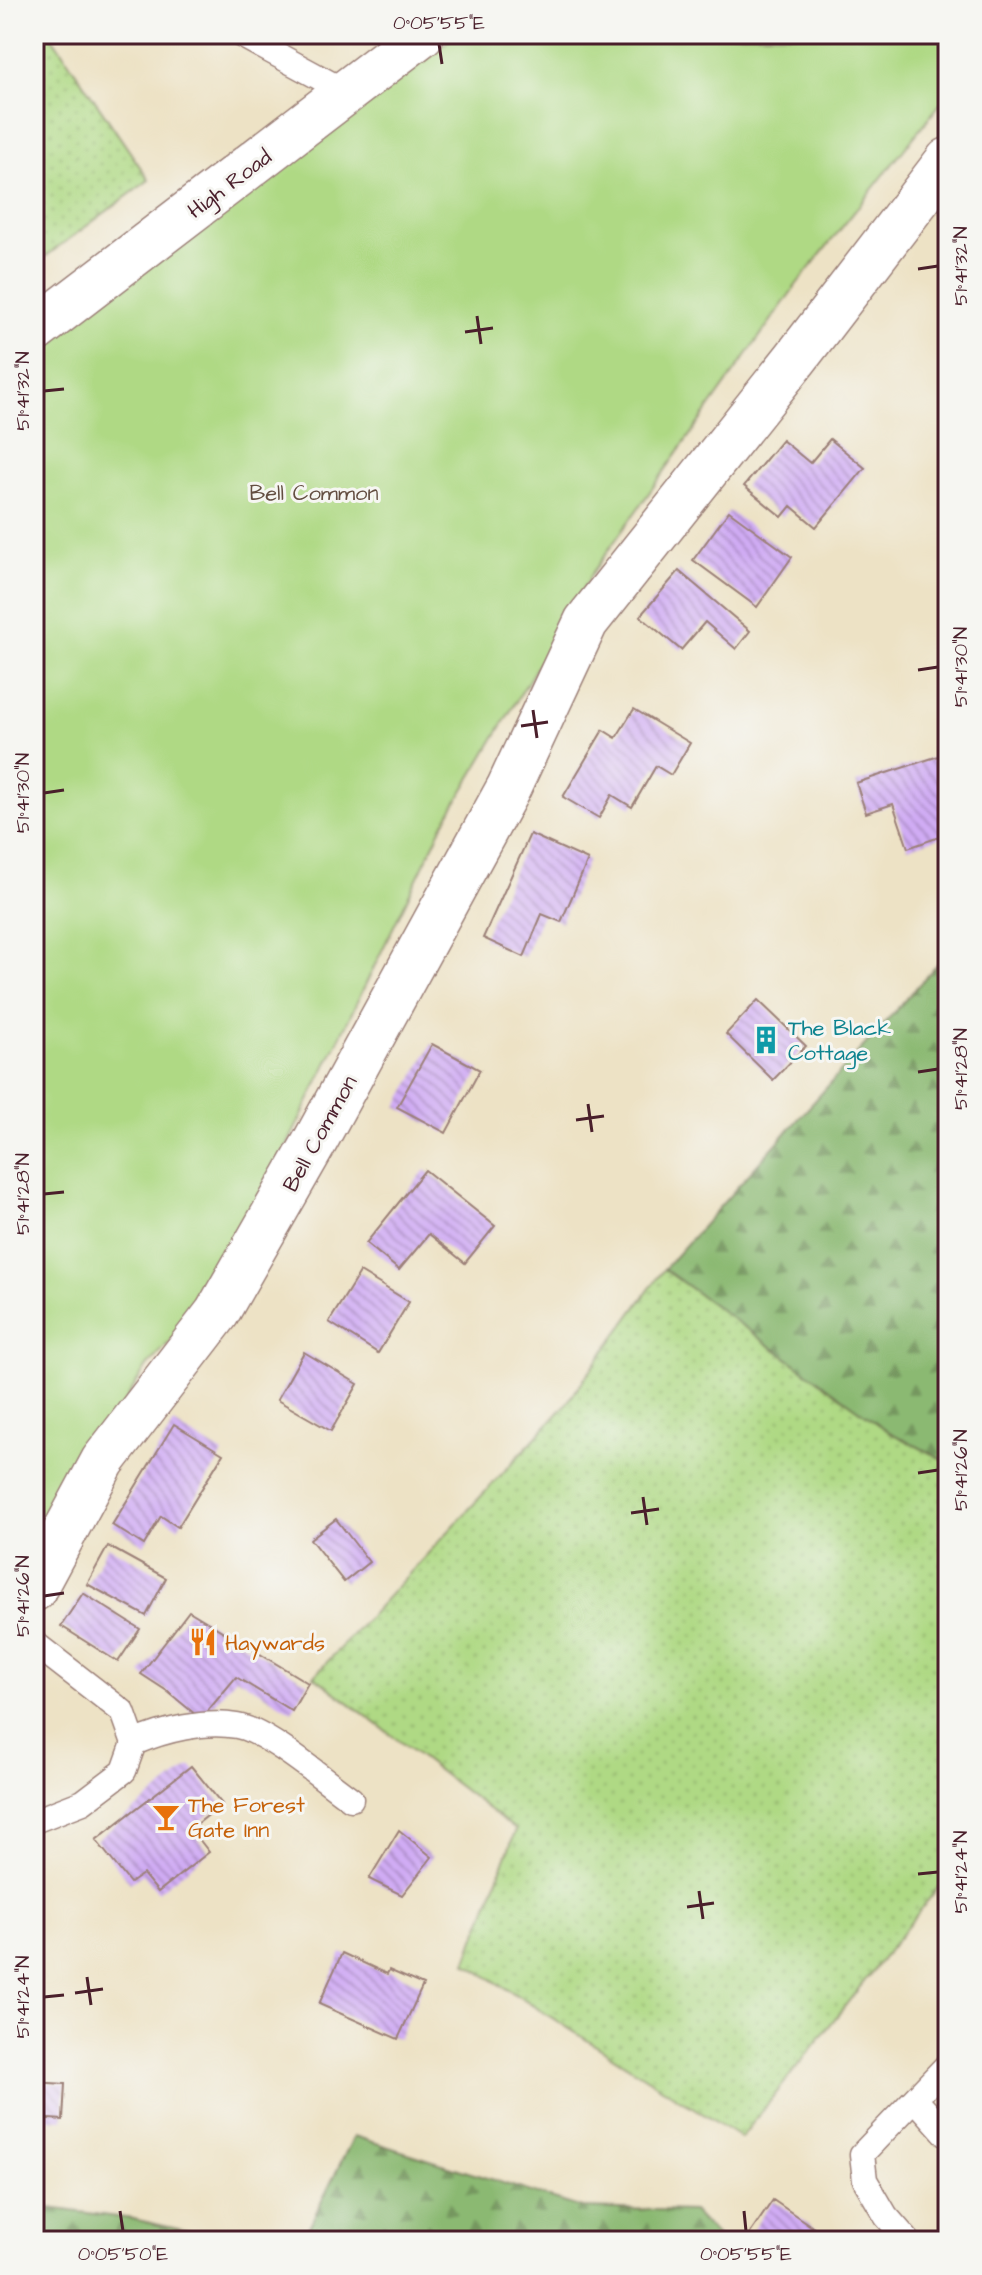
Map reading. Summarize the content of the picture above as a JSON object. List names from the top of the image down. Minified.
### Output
{"streets":{"street":["High Road","Bell Common"]},"parks":["Bell Common"],"places":{"building":["The Black Cottage"],"restaurant":["Haywards"],"bar":["The Forest Gate Inn"]},"coordinates":["0°05'55\"E","51°41'32\"N","51°41'30\"N","51°41'28\"N","51°41'26\"N","51°41'24\"N","0°05'50\"E"]}
